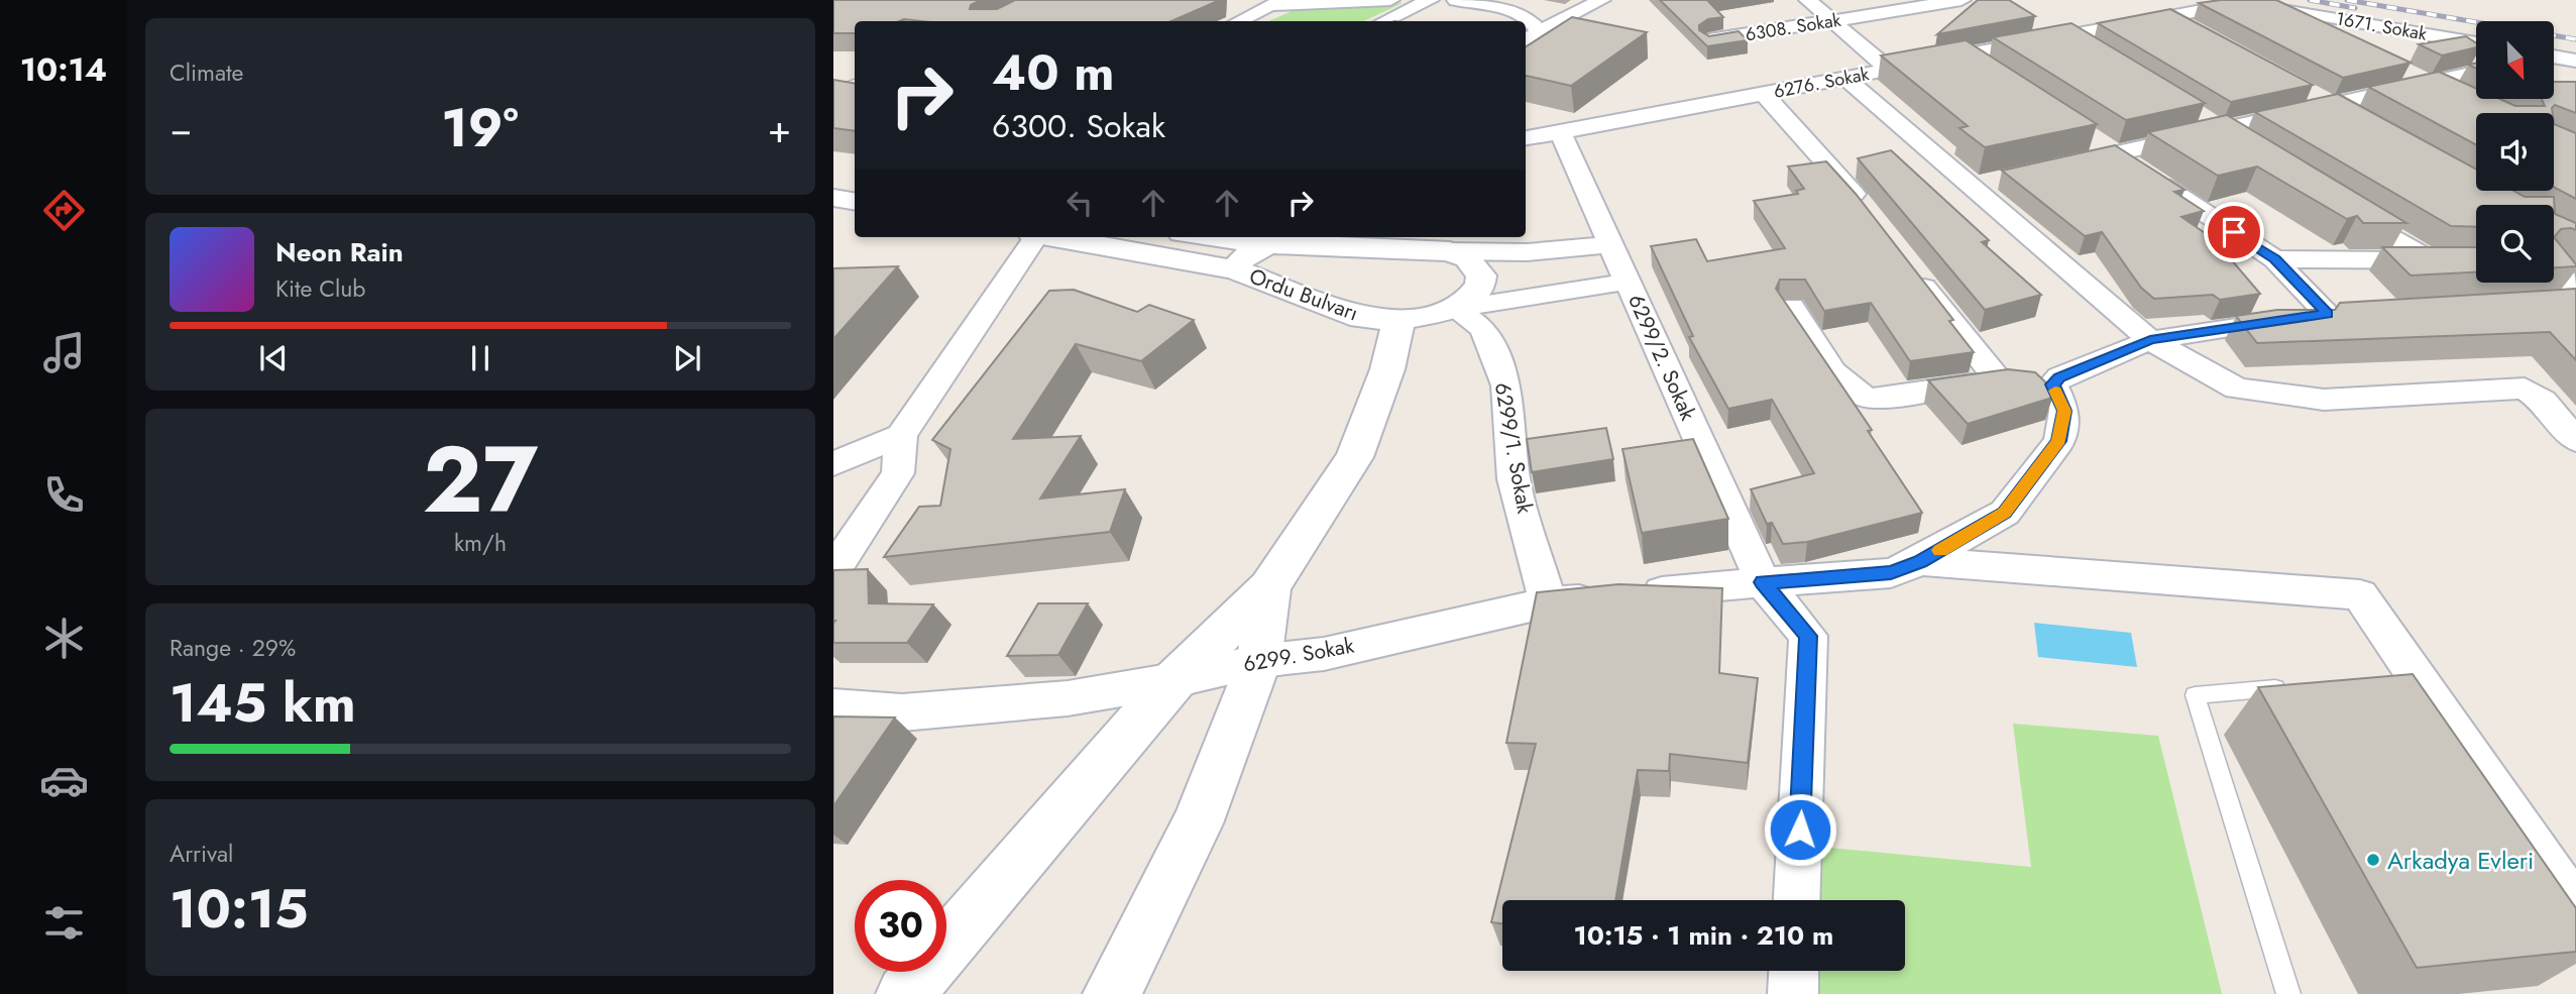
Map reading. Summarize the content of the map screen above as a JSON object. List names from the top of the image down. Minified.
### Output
{"streets":{"main road":["Ordu Bulvarı"],"street":["1671. Sokak","6308. Sokak","6276. Sokak","6299/2. Sokak","6299/1. Sokak","6299. Sokak"]},"crossings":[["1671. Sokak","6276. Sokak"],["6276. Sokak","6299/2. Sokak"],["Ordu Bulvarı","6299/2. Sokak"],["Ordu Bulvarı","6299/1. Sokak"],["6299/2. Sokak","6299. Sokak"],["6299/1. Sokak","6299. Sokak"]],"places":["Arkadya Evleri"],"north":"bottom right","page":{"tabs":"10:14","tile":["Climate",["27","km/h"],["Range · 29%","145 km"],["Arrival","10:15"]],"turn":["40 m","6300. Sokak"],"heat":["−","19°","+"],"song":["Neon Rain","Kite Club"],"limit":"30","trip":"10:15 · 1 min · 210 m"}}
